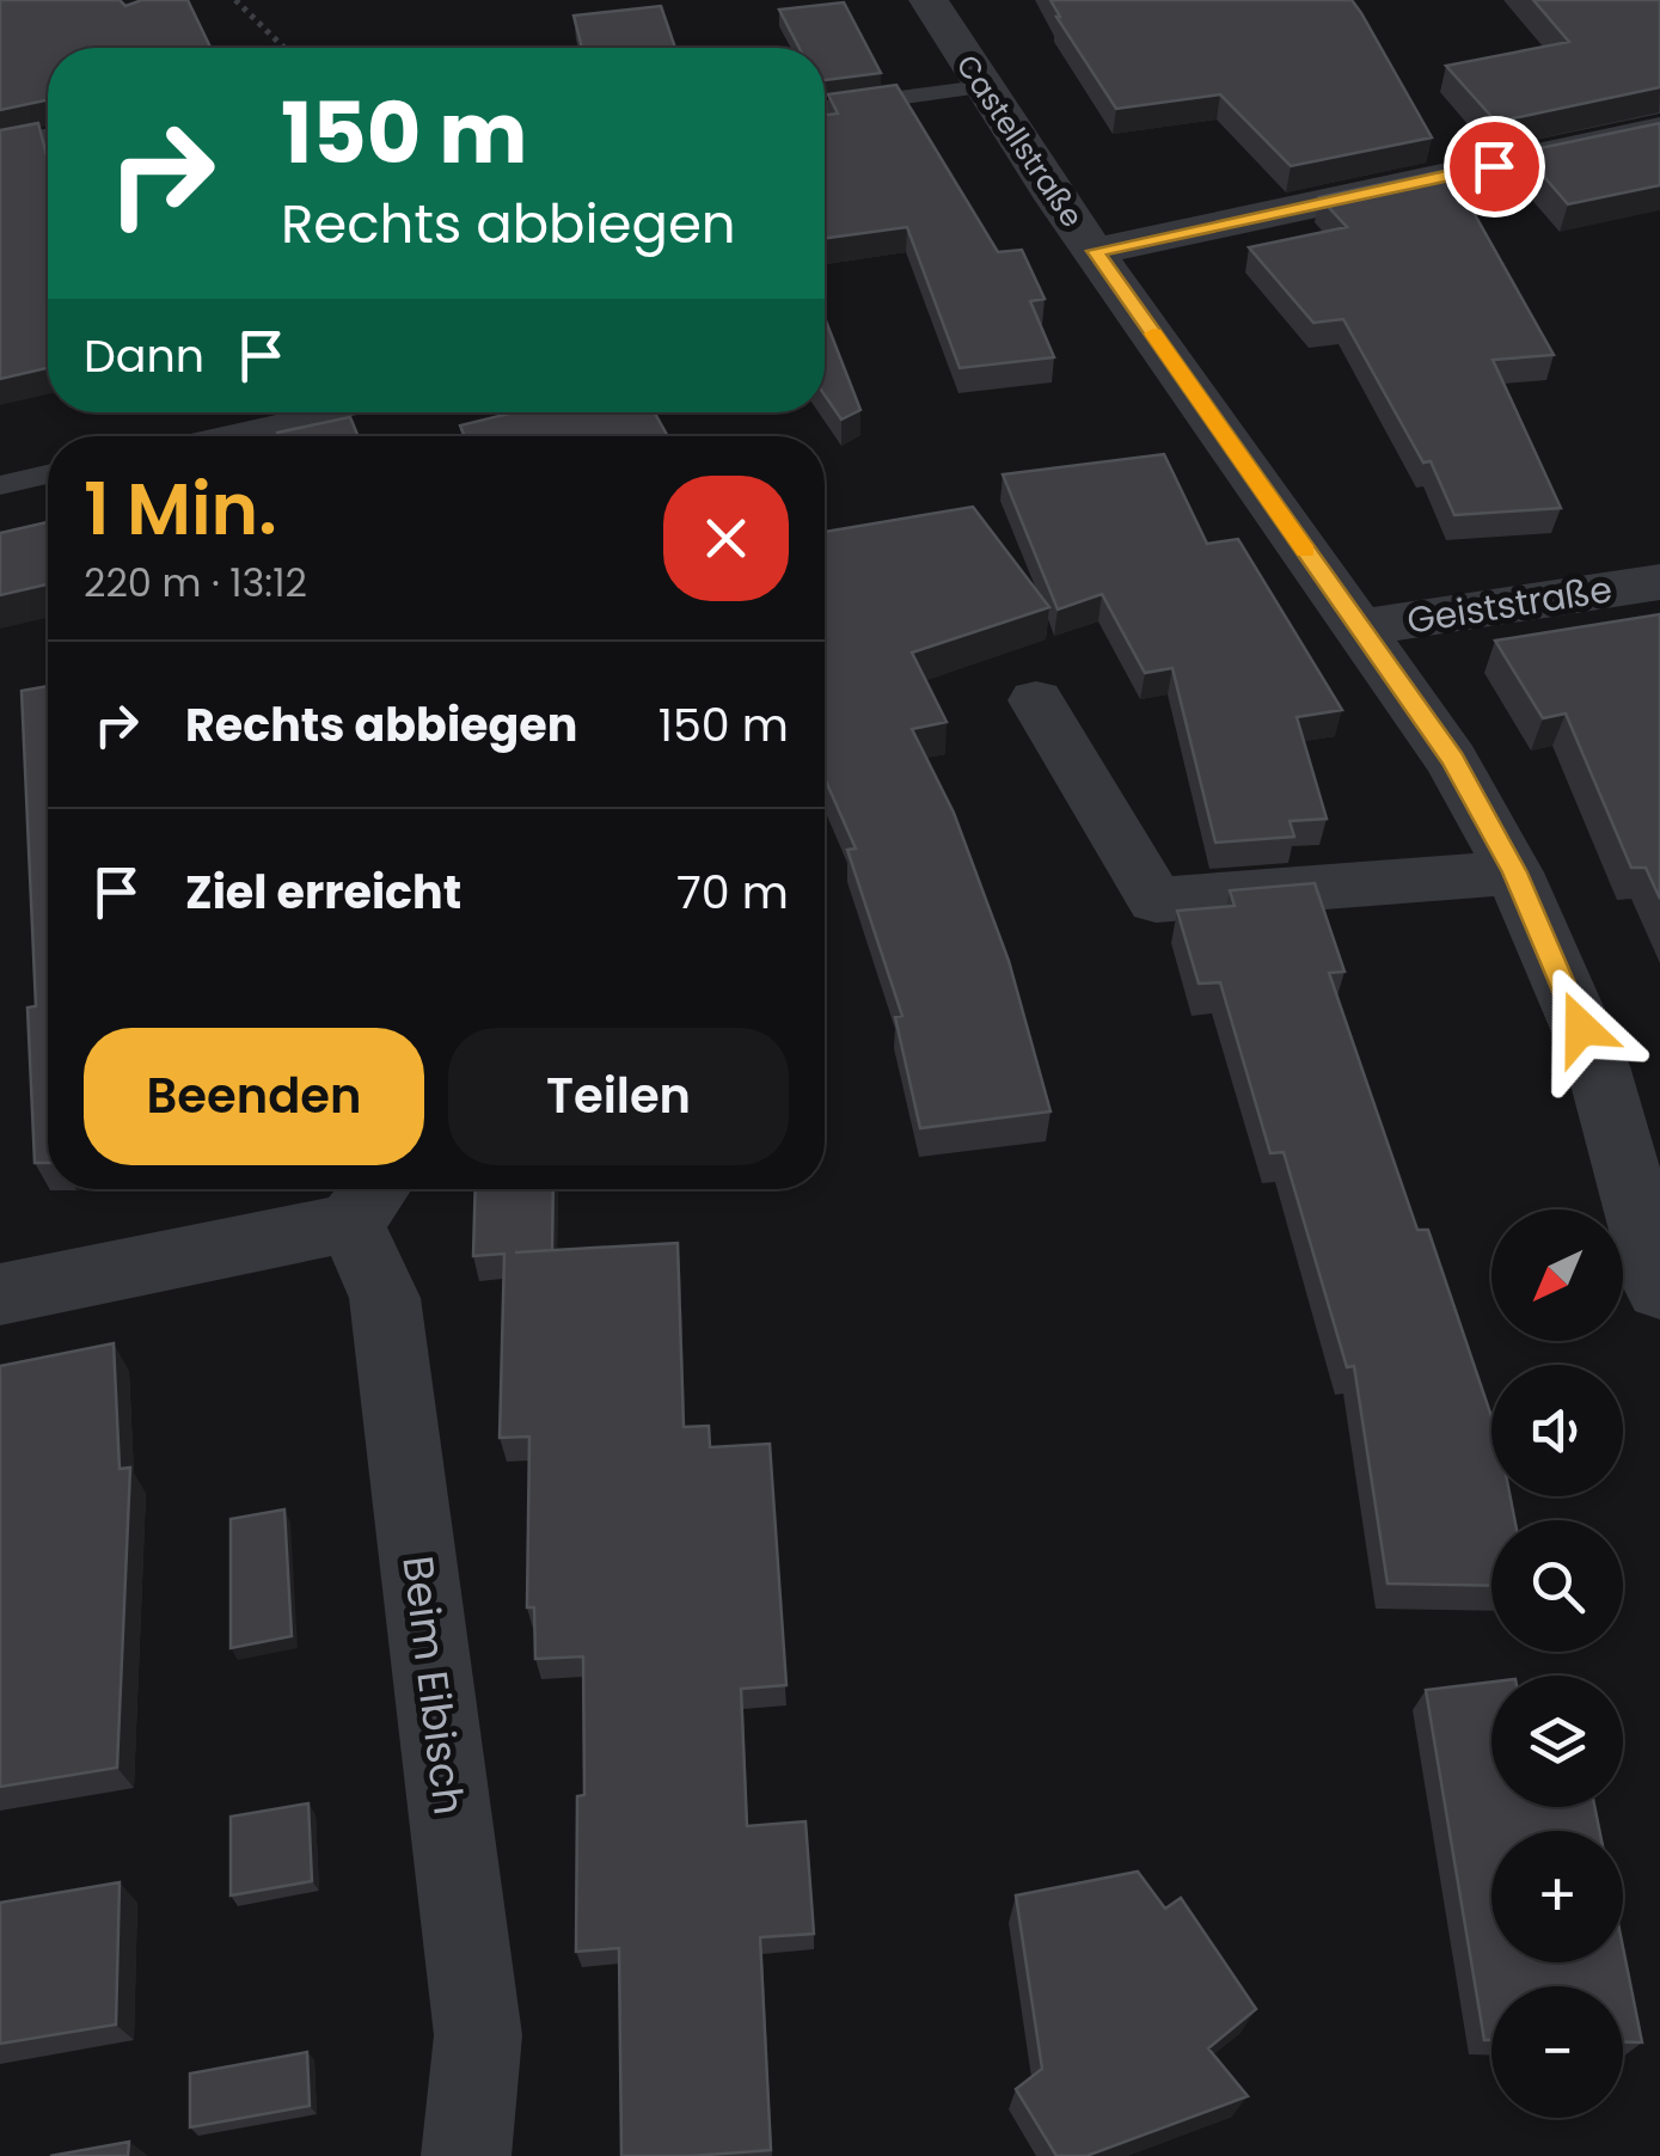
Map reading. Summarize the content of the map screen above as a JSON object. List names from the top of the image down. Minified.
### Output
{"streets":{"street":["Castellstraße","Geiststraße","Beim Eibisch"]},"crossings":[["Castellstraße","Geiststraße"]],"north":"bottom left","page":{"turn":["150 m","Rechts abbiegen"],"then":"Dann","heading":["1 Min.","220 m · 13:12"],"list":[{"name":"Rechts abbiegen","value":"150 m"},{"name":"Ziel erreicht","value":"70 m"}],"buttons":["Beenden","Teilen"],"map_buttons":["+","−"]}}
